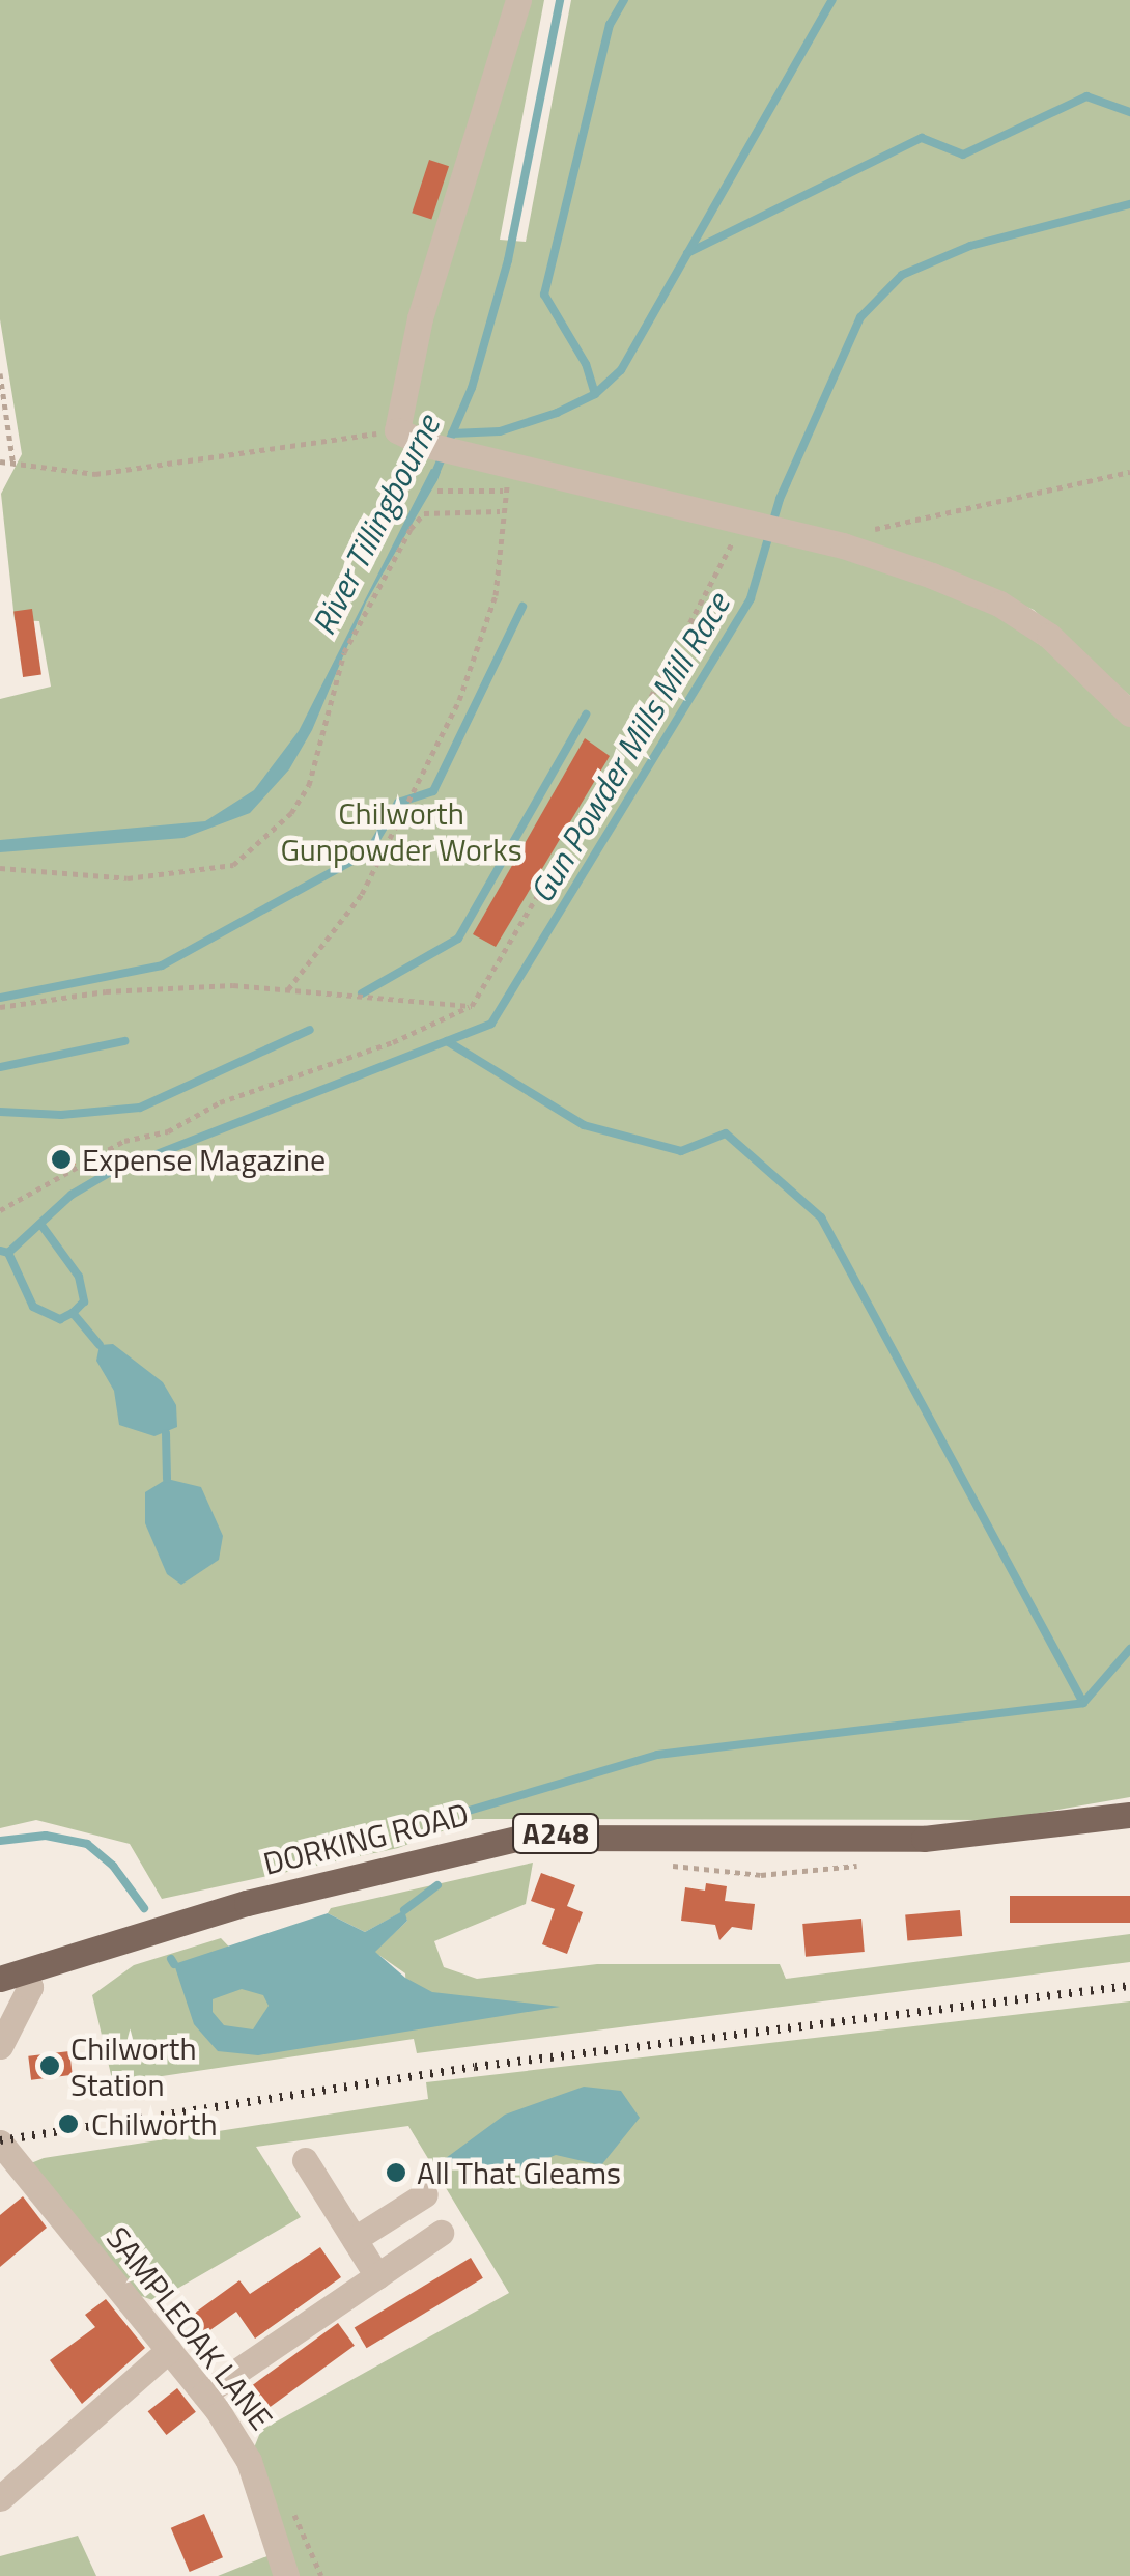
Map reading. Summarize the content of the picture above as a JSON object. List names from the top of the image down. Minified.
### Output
{"streets":{"main road":["A248","DORKING ROAD"],"street":["SAMPLEOAK LANE"]},"water":["River Tillingbourne","Gun Powder Mills Mill Race"],"parks":["Chilworth Gunpowder Works"],"places":["Expense Magazine","Chilworth Station","Chilworth","All That Gleams"]}
